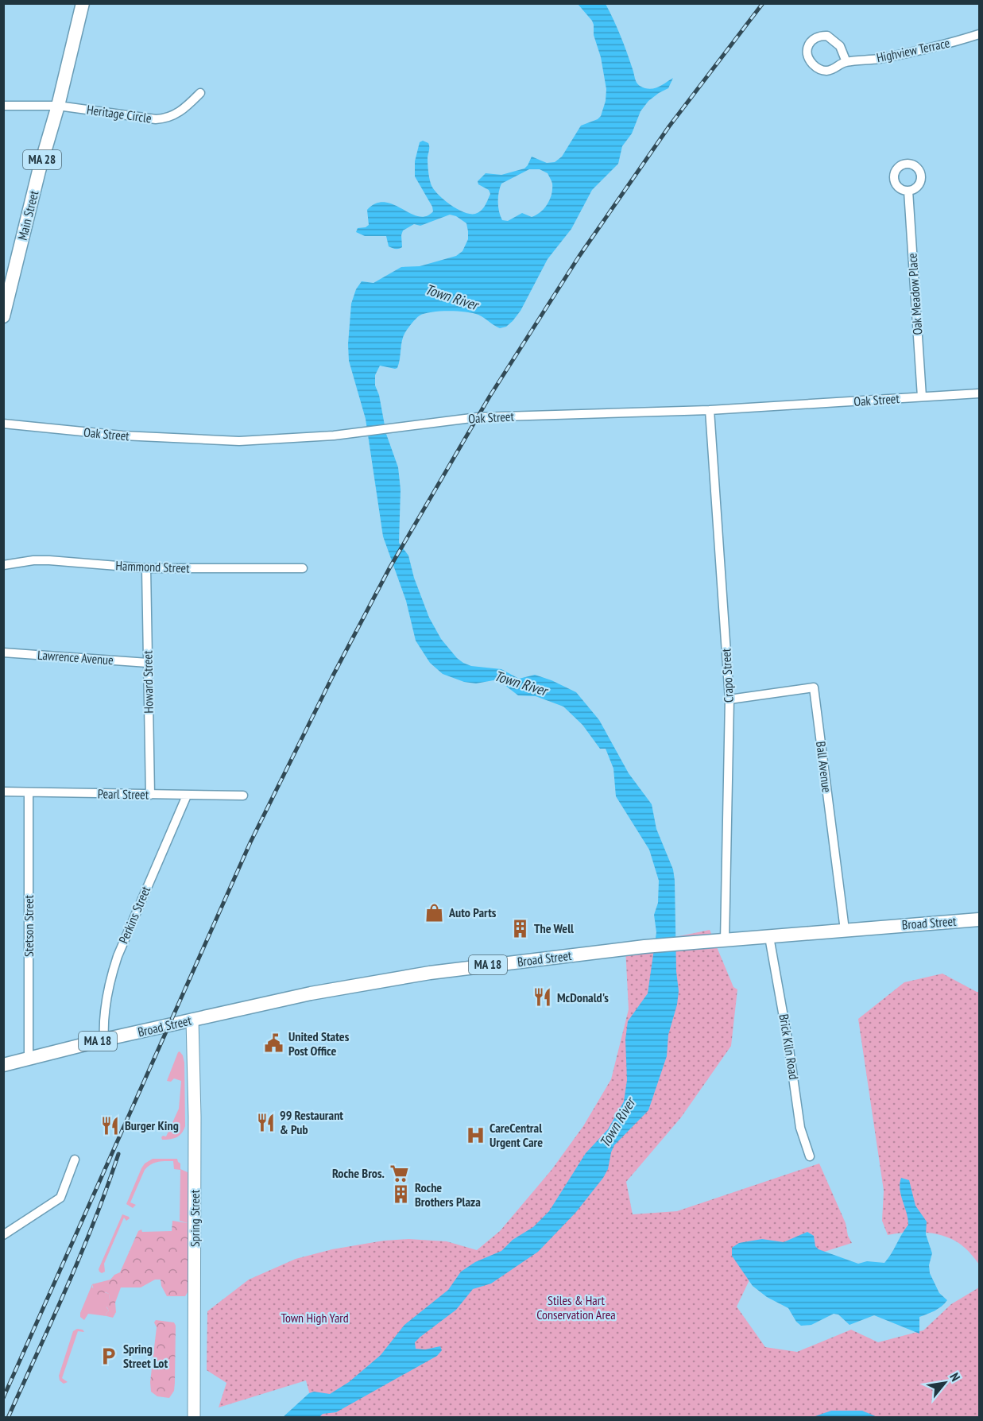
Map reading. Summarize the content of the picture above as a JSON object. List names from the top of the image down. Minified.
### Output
{"streets":{"main road":["MA 28","Main Street","Broad Street","MA 18"],"street":["Highview Terrace","Heritage Circle","Oak Meadow Place","Oak Street","Hammond Street","Lawrence Avenue","Crapo Street","Howard Street","Ball Avenue","Pearl Street","Perkins Street","Stetson Street","Brick Kiln Road","Spring Street"]},"crossings":[["Heritage Circle","Main Street"],["Oak Meadow Place","Oak Street"],["Oak Street","Crapo Street"],["Hammond Street","Howard Street"],["Lawrence Avenue","Howard Street"],["Crapo Street","Ball Avenue"],["Crapo Street","Broad Street"],["Howard Street","Pearl Street"],["Ball Avenue","Broad Street"],["Pearl Street","Perkins Street"],["Pearl Street","Stetson Street"],["Perkins Street","Broad Street"],["Broad Street","Stetson Street"],["Broad Street","Brick Kiln Road"],["Broad Street","Spring Street"]],"water":["Town River"],"parks":["Stiles & Hart Conservation Area","Town High Yard"],"places":{"shop":["Auto Parts"],"building":["The Well","Roche Brothers Plaza"],"restaurant":["McDonald's","99 Restaurant & Pub","Burger King"],"public building":["United States Post Office"],"hospital":["CareCentral Urgent Care"],"supermarket":["Roche Bros."],"parking":["Spring Street Lot"]},"north":"top right"}
